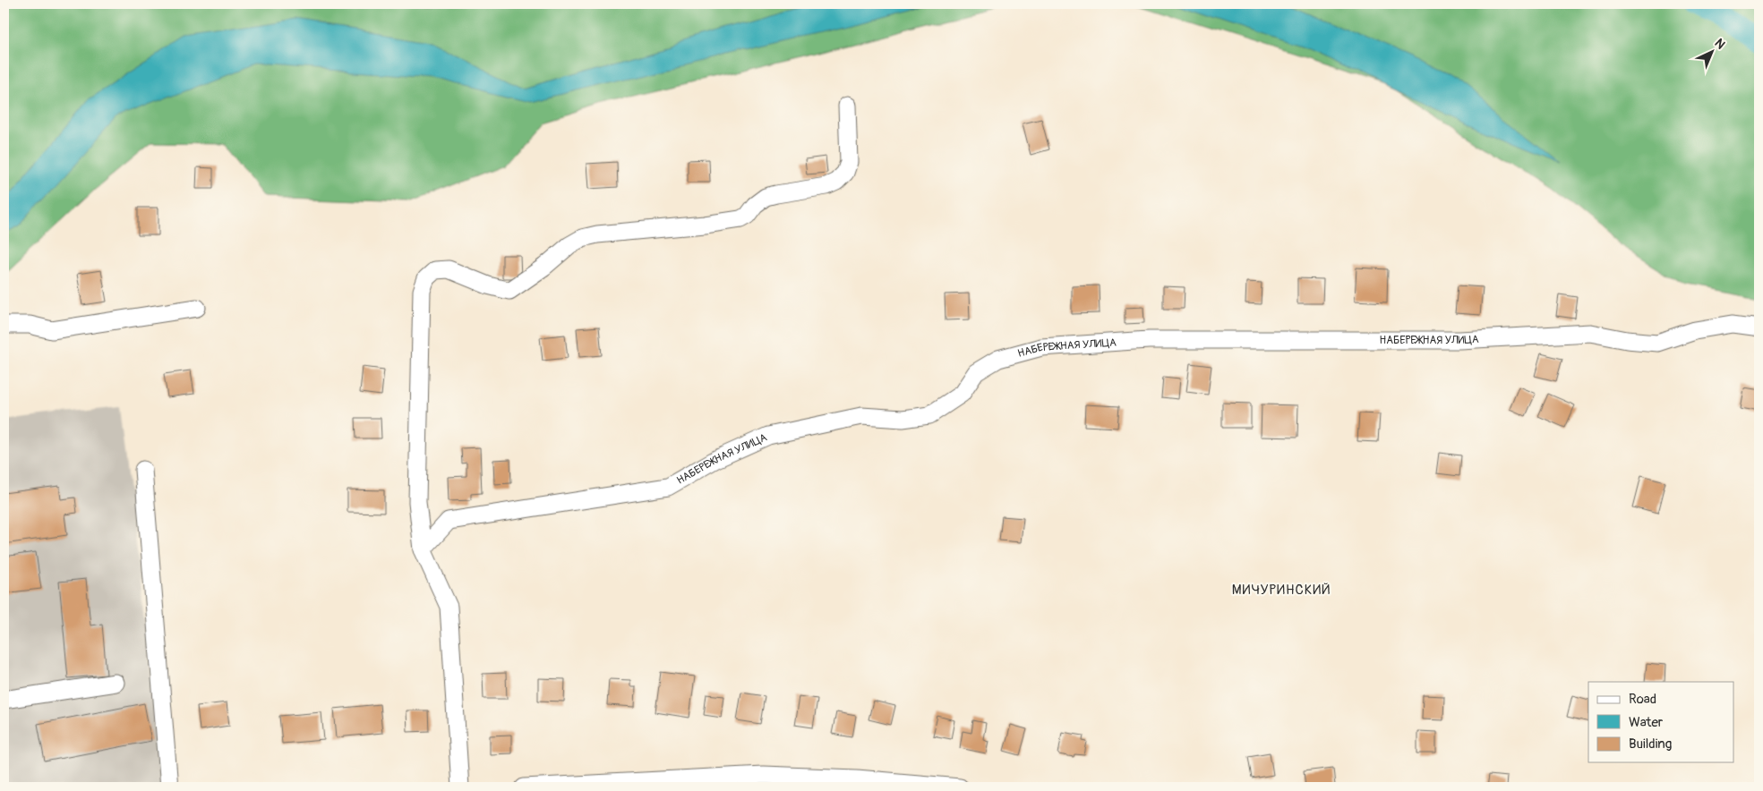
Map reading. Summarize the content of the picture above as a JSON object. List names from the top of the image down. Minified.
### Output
{"streets":{"street":["НАБЕРЕЖНАЯ УЛИЦА"]},"districts":["МИЧУРИНСКИЙ"],"legend":["Road","Water","Building"],"north":"top right"}
